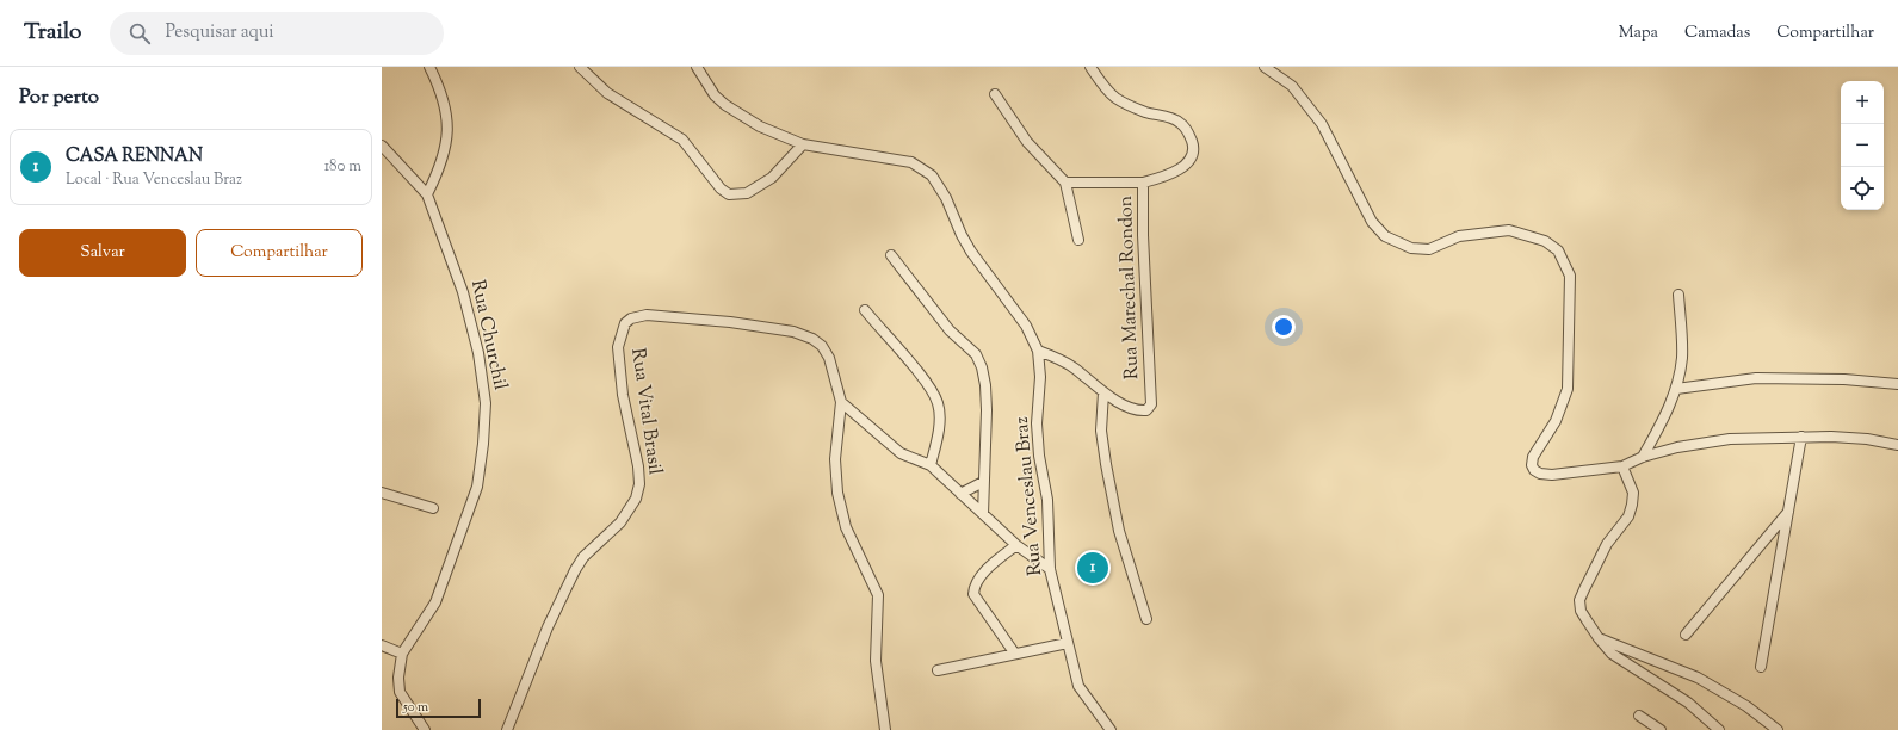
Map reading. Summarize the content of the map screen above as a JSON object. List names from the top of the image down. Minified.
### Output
{"streets":{"street":["Rua Marechal Rondon","Rua Churchil","Rua Vital Brasil","Rua Venceslau Braz"]},"crossings":[["Rua Marechal Rondon","Rua Venceslau Braz"]],"scale_bar":"50 m","page":{"header":"Trailo","search":"Pesquisar aqui","nav":["Mapa","Camadas","Compartilhar"],"heading":"Por perto","map_buttons":["+","−"],"list":[{"mark":"1","name":"CASA RENNAN","note":"Local · Rua Venceslau Braz","value":"180 m"}],"buttons":["Salvar","Compartilhar"],"pins":"1","scale":"50 m"}}
